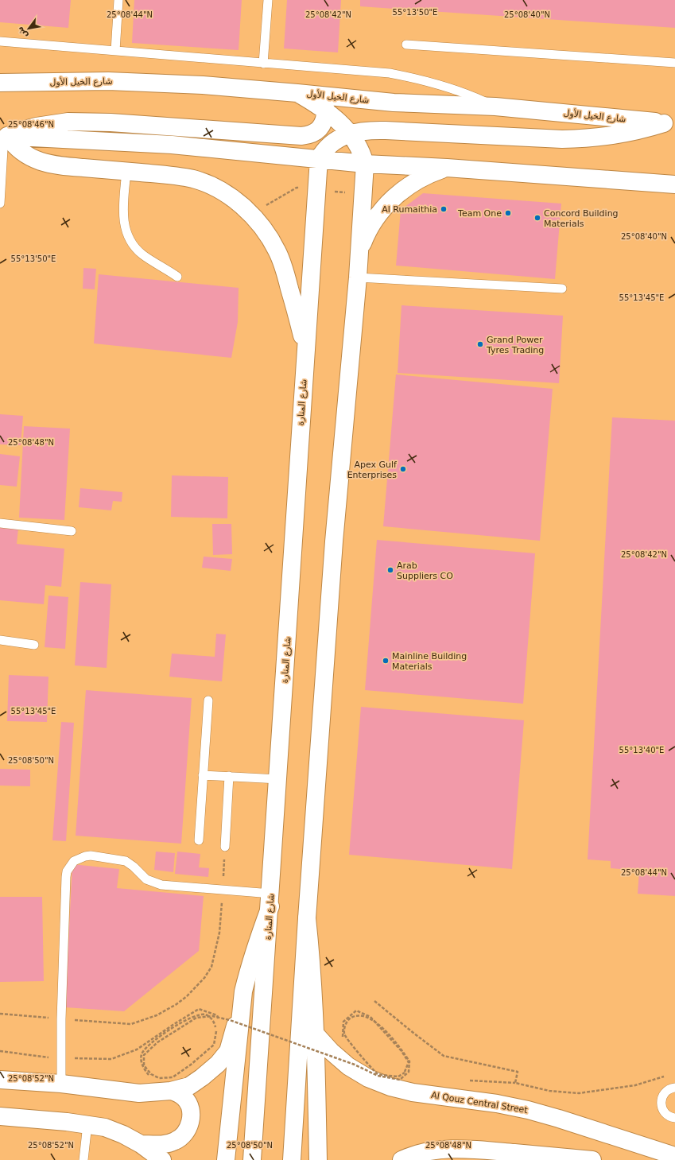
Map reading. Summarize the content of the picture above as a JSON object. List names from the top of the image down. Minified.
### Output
{"streets":{"main road":["شارع الخيل الأول","شارع المنارة","Al Qouz Central Street"]},"places":["Al Rumaithia","Team One","Concord Building Materials","Grand Power Tyres Trading","Apex Gulf Enterprises","Arab Suppliers CO","Mainline Building Materials"],"north":"bottom left","coordinates":["55°13'50\"E","25°08'44\"N","25°08'42\"N","25°08'40\"N","25°08'46\"N","55°13'45\"E","25°08'48\"N","55°13'40\"E","25°08'50\"N","25°08'52\"N"]}
